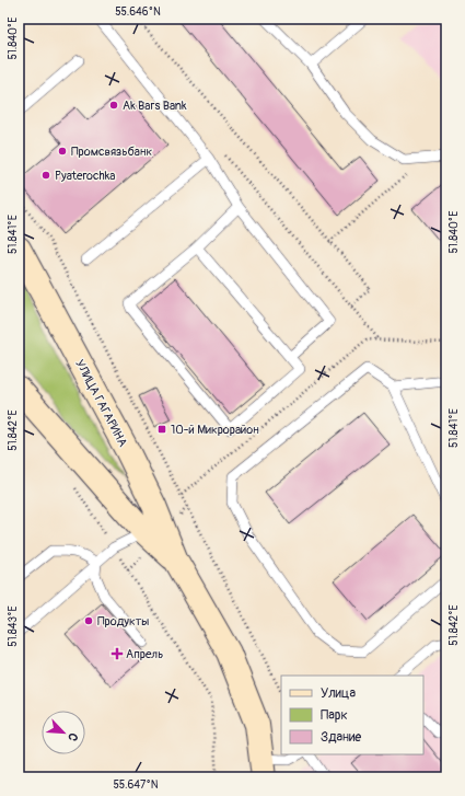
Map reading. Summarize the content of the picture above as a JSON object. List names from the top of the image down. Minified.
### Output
{"streets":{"main road":["УЛИЦА ГАГАРИНА"]},"places":{"other":["Ak Bars Bank","Промсвязьбанк","Pyaterochka","Продукты"],"transit":["10-й Микрорайон"],"health":["Апрель"]},"legend":["Улица","Парк","Здание"],"north":"bottom right","coordinates":["55.646°N","51.840°E","51.841°E","51.842°E","51.843°E","55.647°N"]}
